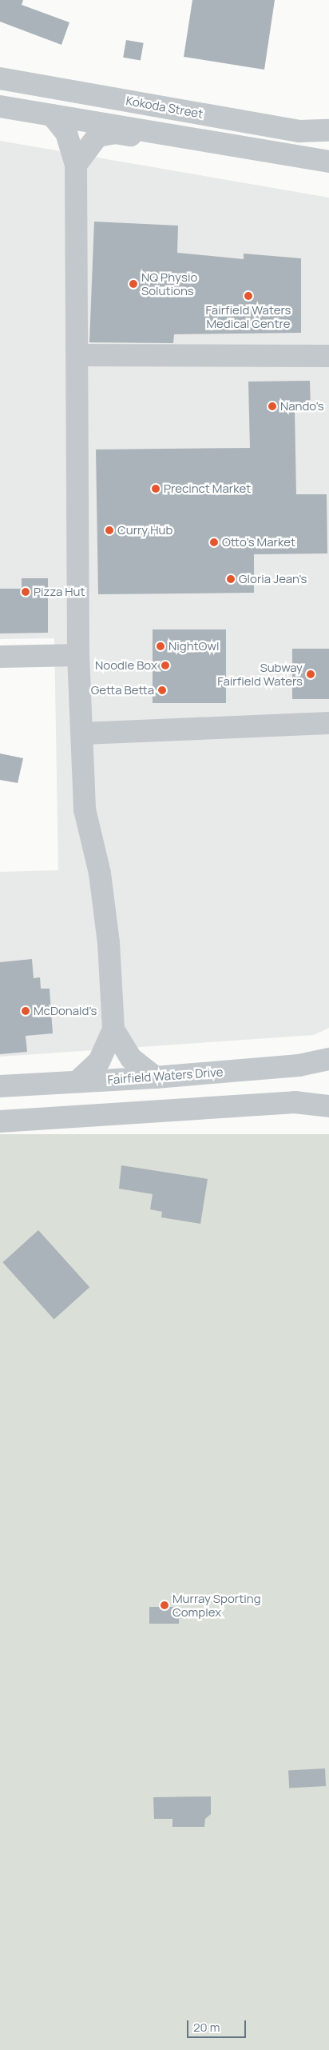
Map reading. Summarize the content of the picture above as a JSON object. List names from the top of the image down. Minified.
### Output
{"streets":{"street":["Kokoda Street","Fairfield Waters Drive"]},"places":["NQ Physio Solutions","Fairfield Waters Medical Centre","Nando's","Precinct Market","Curry Hub","Otto’s Market","Gloria Jean's","Pizza Hut","NightOwl","Noodle Box","Subway Fairfield Waters","Getta Betta","McDonald's","Murray Sporting Complex"],"scale_bar":"20 m"}
